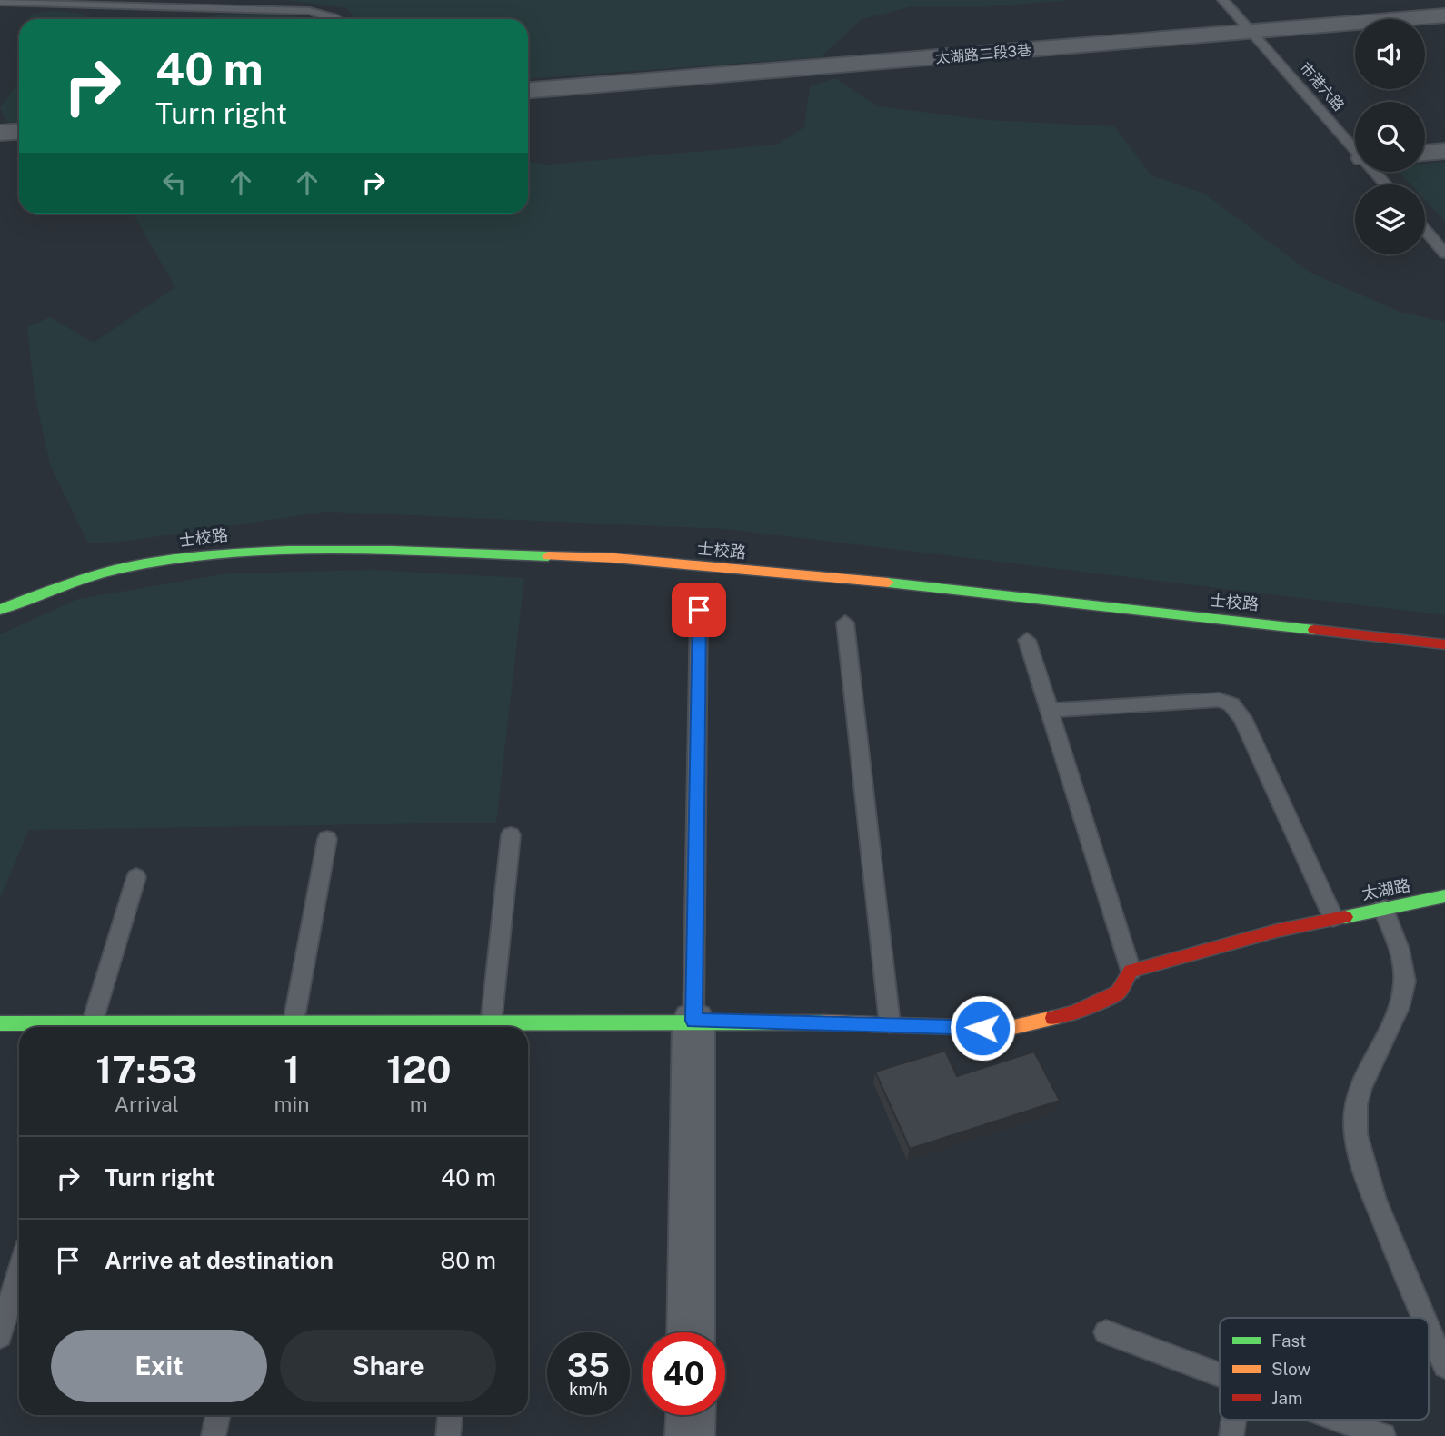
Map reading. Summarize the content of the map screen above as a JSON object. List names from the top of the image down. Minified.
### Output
{"streets":{"street":["太湖路二段3巷","士校路","太湖路"],"lane":["市港六路"]},"crossings":[["太湖路二段3巷","市港六路"]],"legend":["Fast","Slow","Jam"],"page":{"turn":["40 m","Turn right"],"eta":["17:53","Arrival","1","min","120","m"],"list":[{"name":"Turn right","value":"40 m"},{"name":"Arrive at destination","value":"80 m"}],"buttons":["Exit","Share"],"speed":"35 km/h","limit":"40"}}
